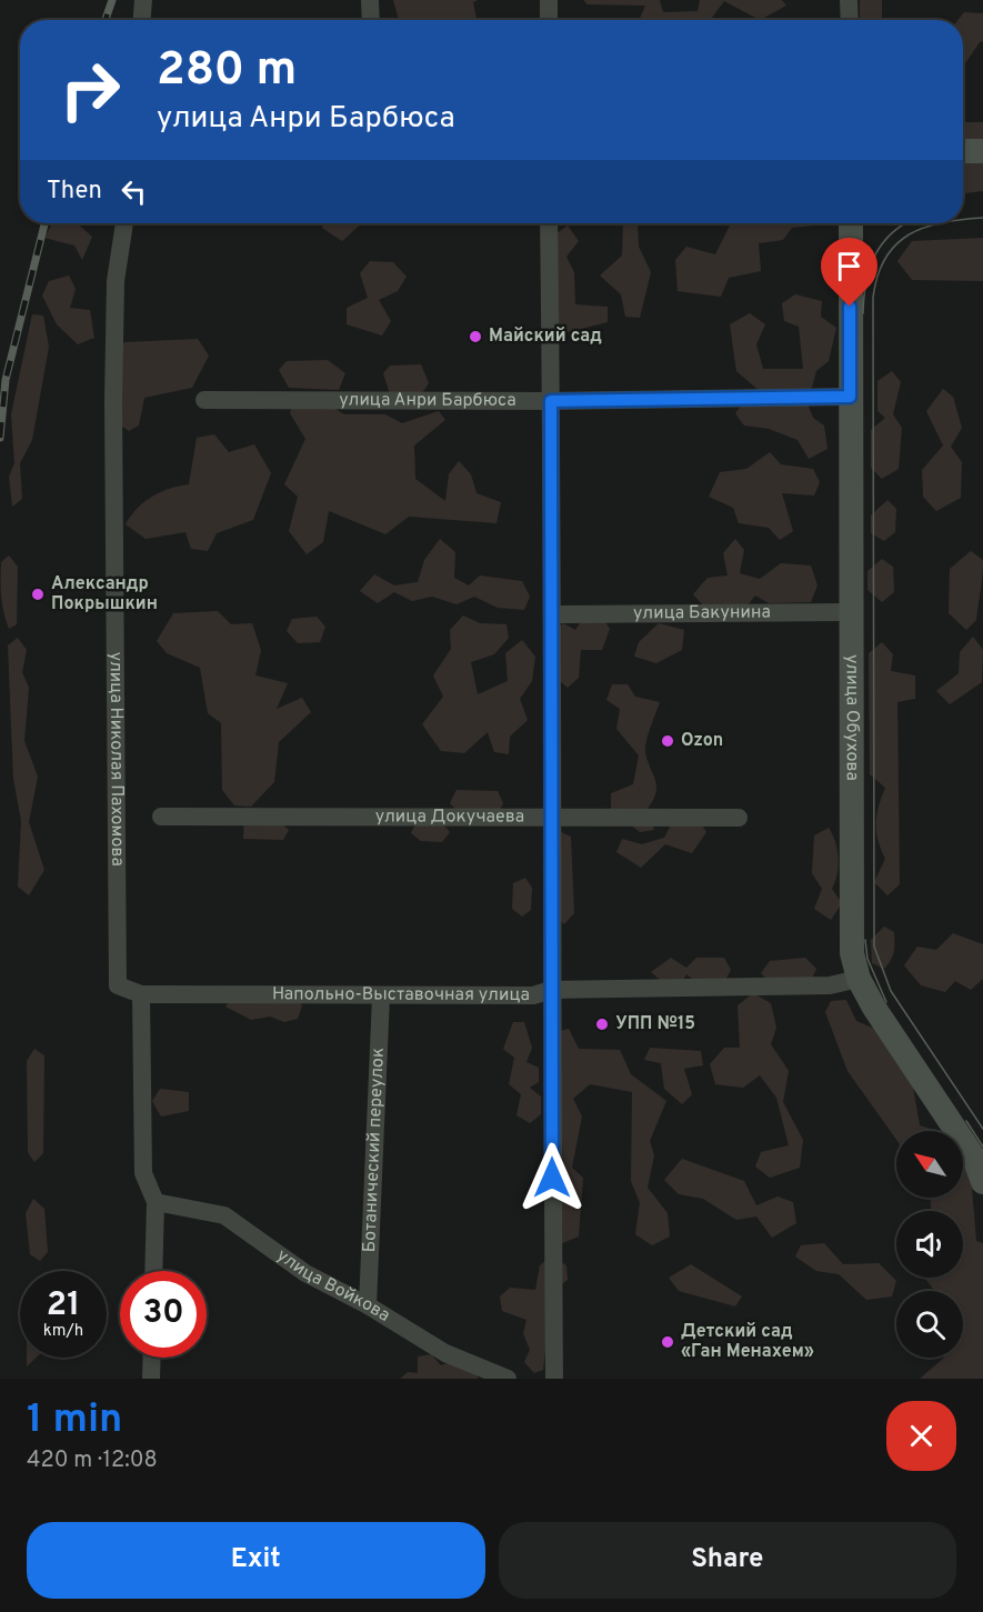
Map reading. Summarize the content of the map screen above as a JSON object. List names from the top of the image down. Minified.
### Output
{"streets":{"street":["улица Анри Барбюса","улица Бакунина","улица Обухова","улица Николая Пахомова","улица Докучаева","Напольно-Выставочная улица","Ботанический переулок","улица Войкова"]},"crossings":[["улица Анри Барбюса","улица Обухова"],["улица Бакунина","улица Обухова"],["улица Обухова","Напольно-Выставочная улица"],["улица Николая Пахомова","Напольно-Выставочная улица"],["Напольно-Выставочная улица","Ботанический переулок"],["Ботанический переулок","улица Войкова"]],"places":["Майский сад","Александр Покрышкин","Ozon","УПП №15","Детский сад «Ган Менахем»"],"north":"top left","page":{"turn":["280 m","улица Анри Барбюса"],"then":"Then","speed":"21 km/h","limit":"30","heading":["1 min","420 m · 12:08"],"buttons":["Exit","Share"]}}
